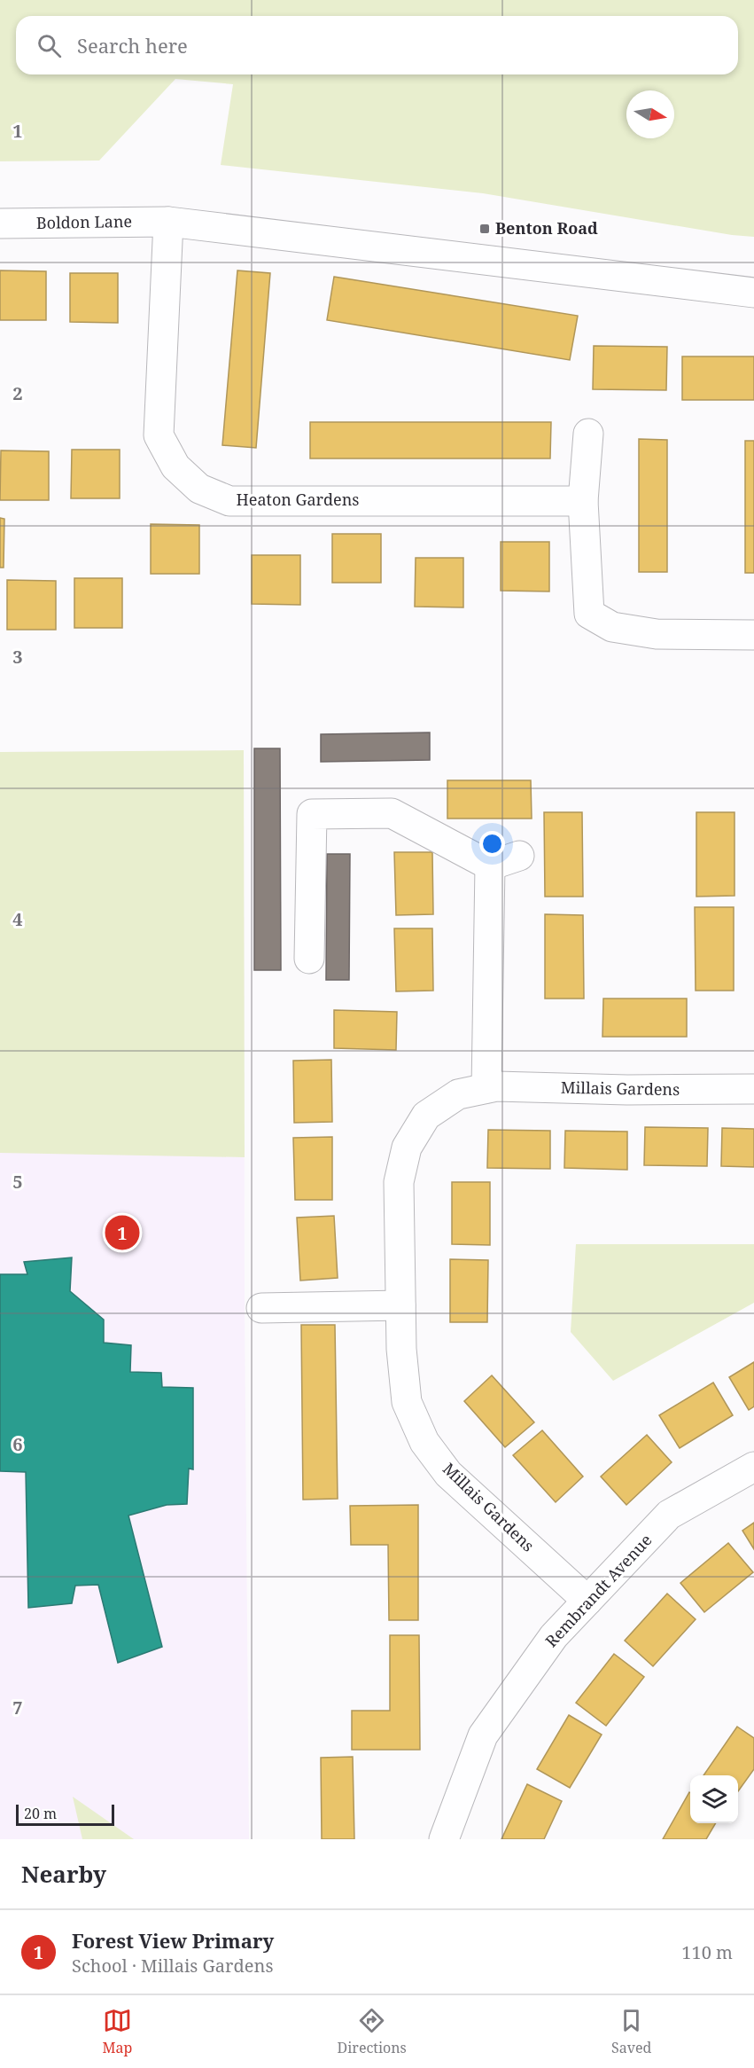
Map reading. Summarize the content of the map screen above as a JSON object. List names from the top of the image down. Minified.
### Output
{"streets":{"street":["Boldon Lane","Heaton Gardens","Millais Gardens","Rembrandt Avenue"]},"crossings":[["Boldon Lane","Heaton Gardens"],["Millais Gardens","Rembrandt Avenue"]],"places":{"transit":["Benton Road"]},"scale_bar":"20 m","north":"right","page":{"search":"Search here","pins":"1","scale":"20 m","heading":"Nearby","list":[{"mark":"1","name":"Forest View Primary","note":"School · Millais Gardens","value":"110 m"}],"nav":["Map","Directions","Saved"]},"grid":{"rows":["1","2","3","4","5","6","7"]}}
